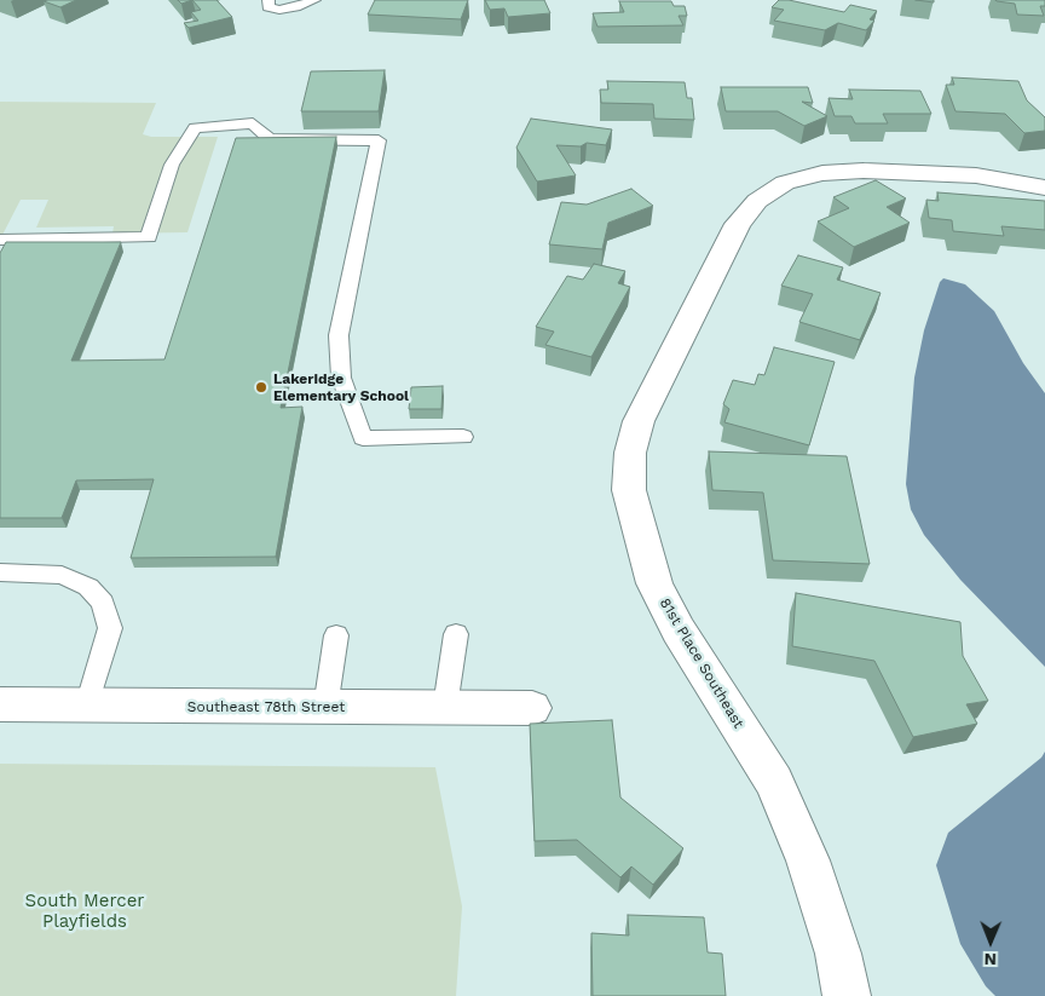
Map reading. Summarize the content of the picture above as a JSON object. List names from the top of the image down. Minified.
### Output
{"streets":{"street":["81st Place Southeast","Southeast 78th Street"]},"parks":["South Mercer Playfields"],"places":["Lakeridge Elementary School"],"north":"bottom"}
